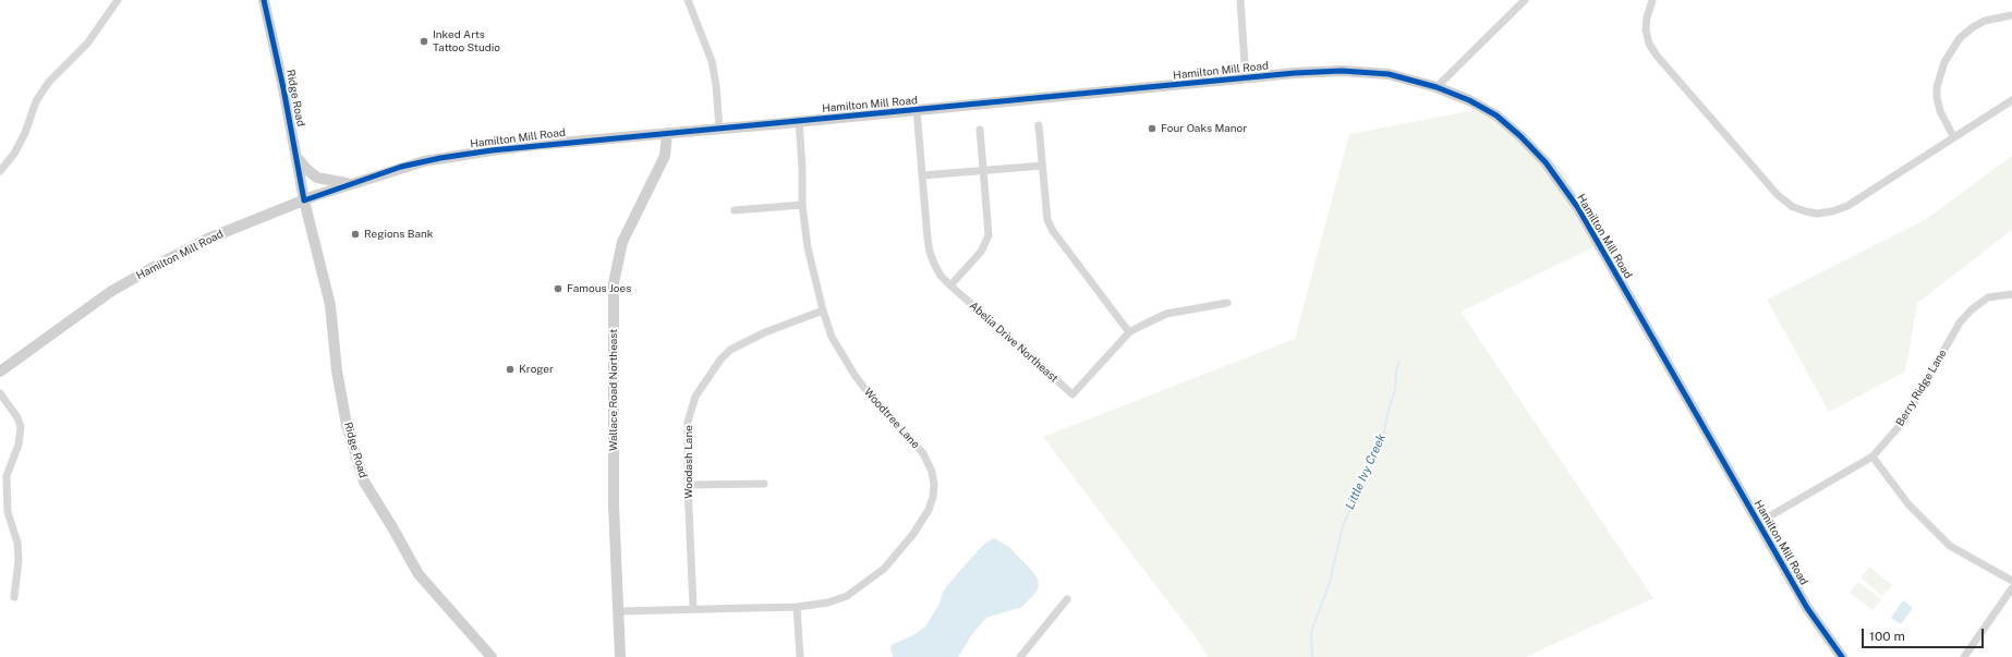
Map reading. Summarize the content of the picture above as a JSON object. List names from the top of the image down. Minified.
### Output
{"streets":{"main road":["Hamilton Mill Road","Ridge Road","Wallace Road Northeast"],"street":["Abelia Drive Northeast","Berry Ridge Lane","Woodtree Lane","Woodash Lane"]},"crossings":[["Hamilton Mill Road","Ridge Road"],["Hamilton Mill Road","Abelia Drive Northeast"],["Hamilton Mill Road","Berry Ridge Lane"],["Hamilton Mill Road","Wallace Road Northeast"],["Hamilton Mill Road","Woodtree Lane"],["Wallace Road Northeast","Woodtree Lane"],["Woodtree Lane","Woodash Lane"]],"water":["Little Ivy Creek"],"places":["Inked Arts Tattoo Studio","Four Oaks Manor","Regions Bank","Famous Joes","Kroger"],"scale_bar":"100 m"}
